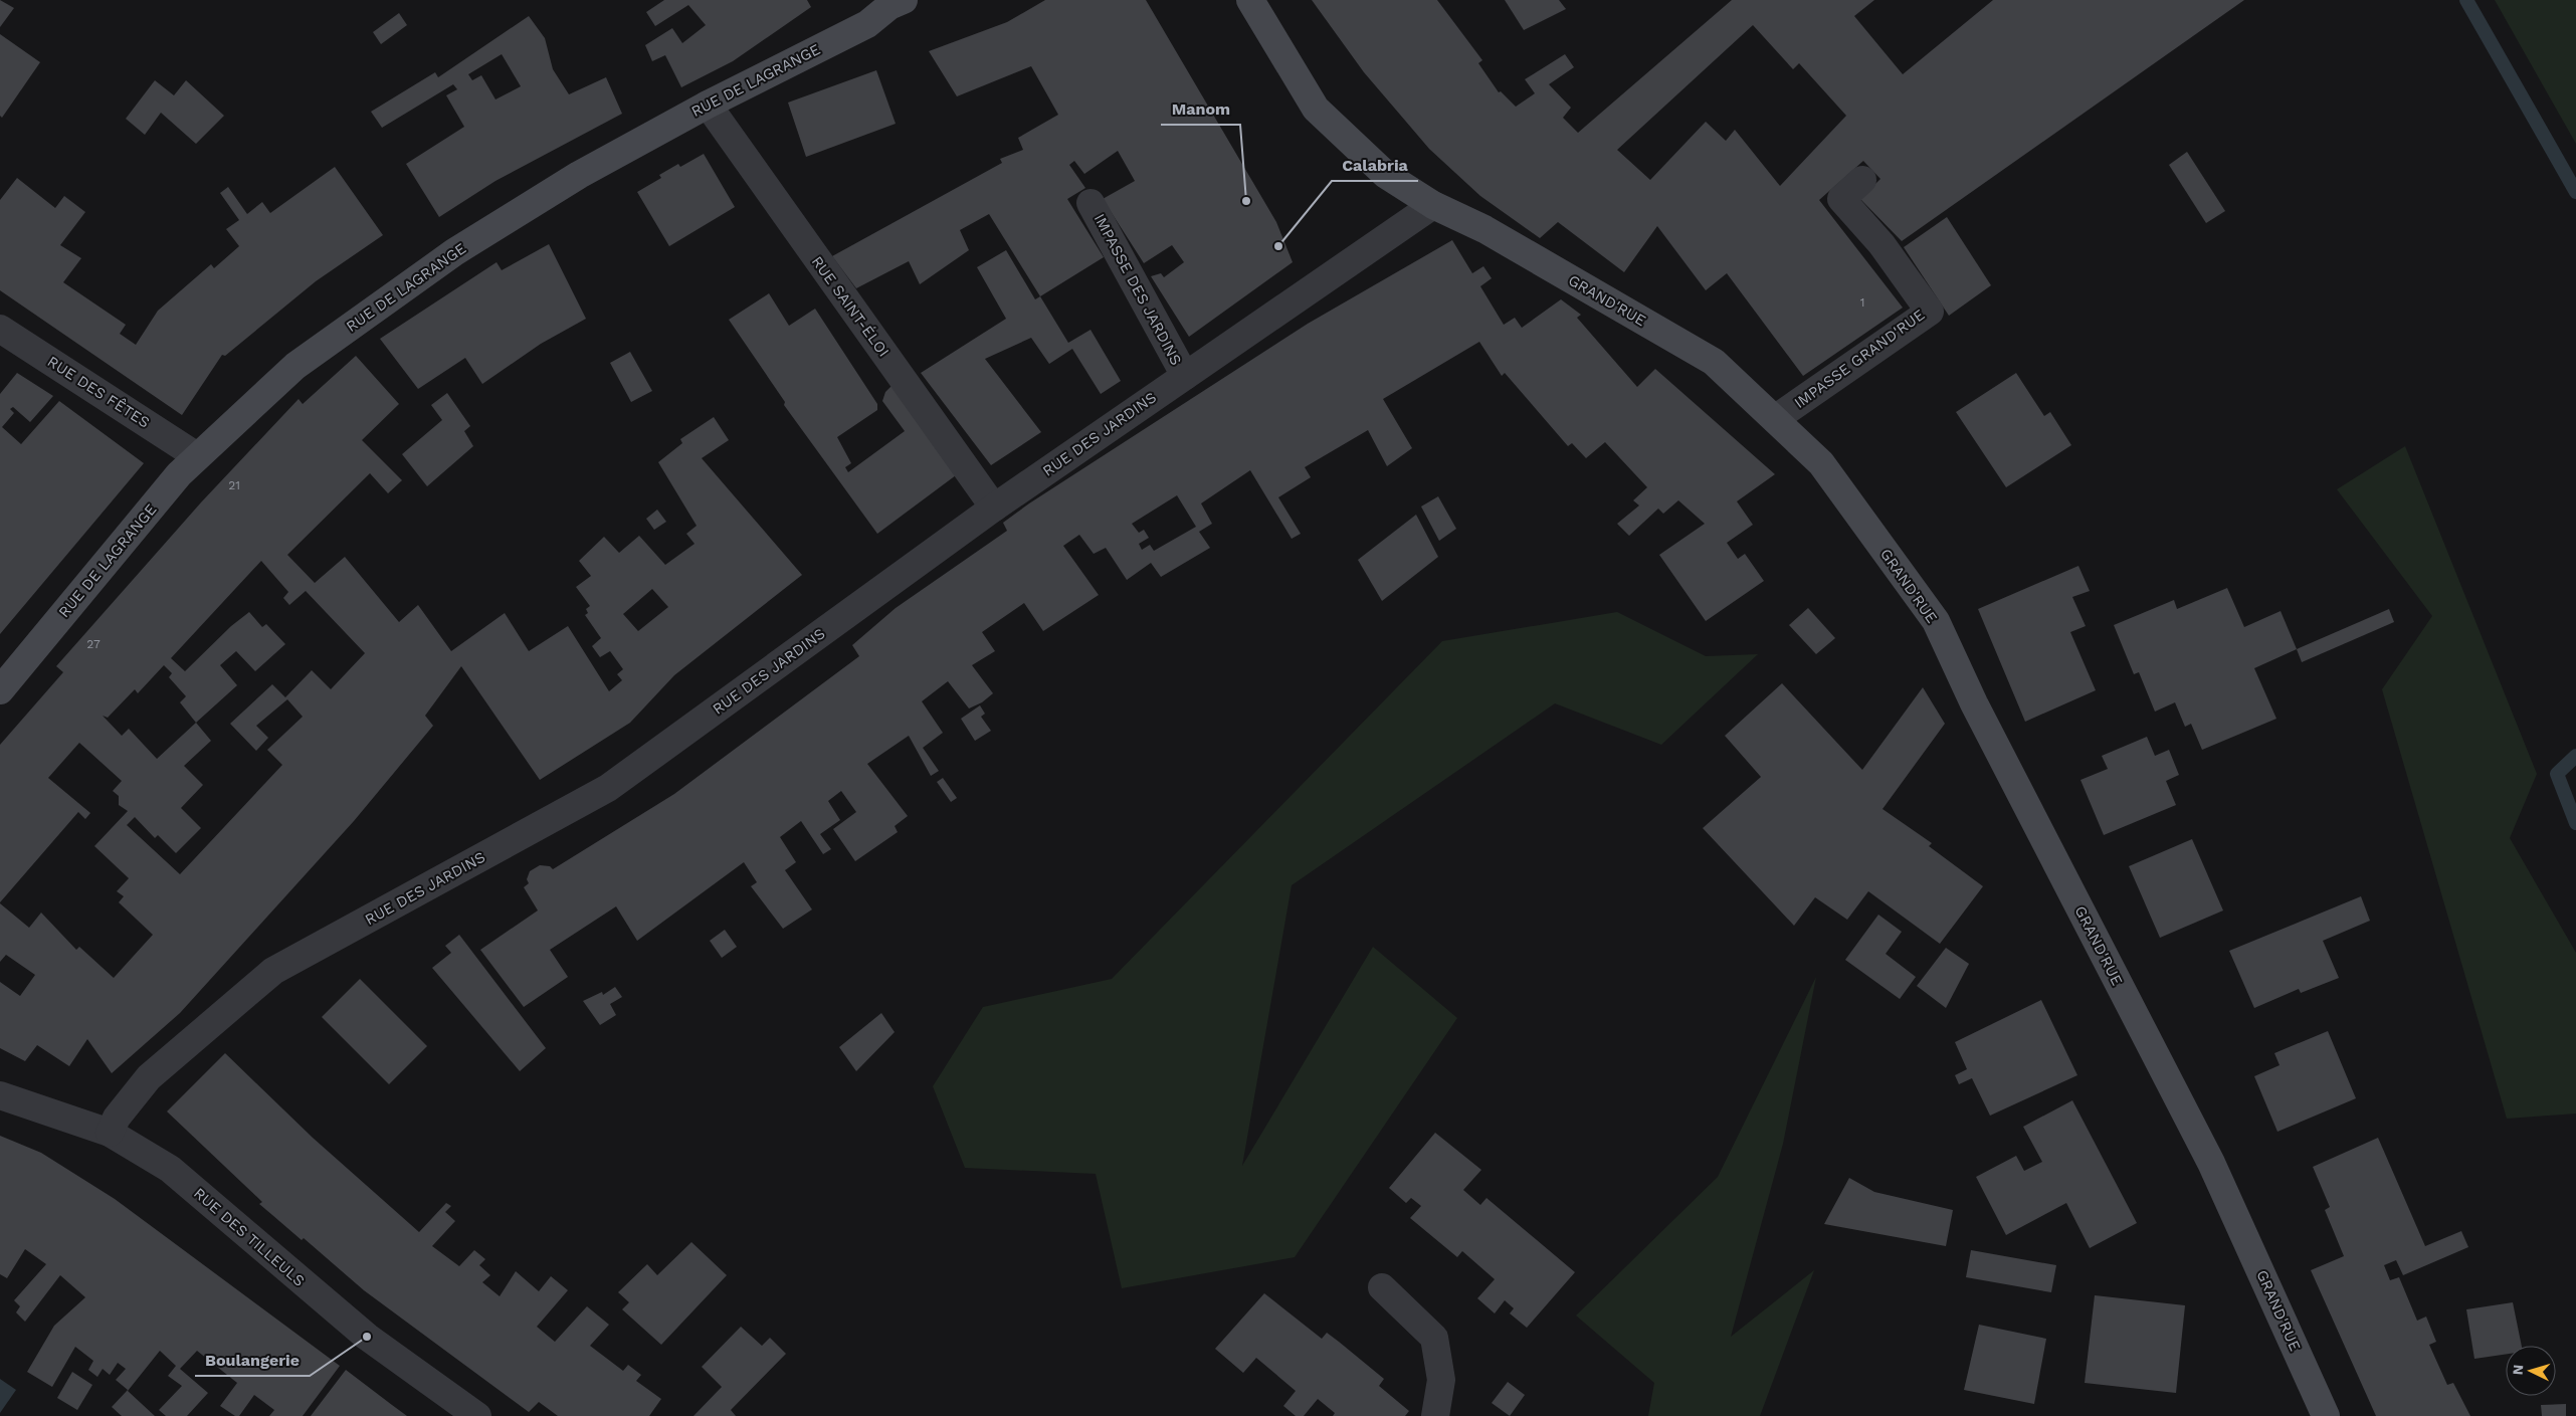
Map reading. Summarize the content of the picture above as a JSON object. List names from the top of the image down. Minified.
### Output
{"streets":{"street":["RUE DE LAGRANGE","IMPASSE DES JARDINS","GRAND'RUE","RUE SAINT-ÉLOI","IMPASSE GRAND'RUE","RUE DES FÊTES","RUE DES JARDINS","RUE DES TILLEULS"]},"crossings":[["RUE DE LAGRANGE","RUE SAINT-ÉLOI"],["RUE DE LAGRANGE","RUE DES FÊTES"],["IMPASSE DES JARDINS","RUE DES JARDINS"],["GRAND'RUE","IMPASSE GRAND'RUE"],["GRAND'RUE","RUE DES JARDINS"],["RUE SAINT-ÉLOI","RUE DES JARDINS"],["RUE DES JARDINS","RUE DES TILLEULS"]],"places":["Manom","Calabria","Boulangerie"],"house_numbers":["1","21","27"],"north":"left"}
